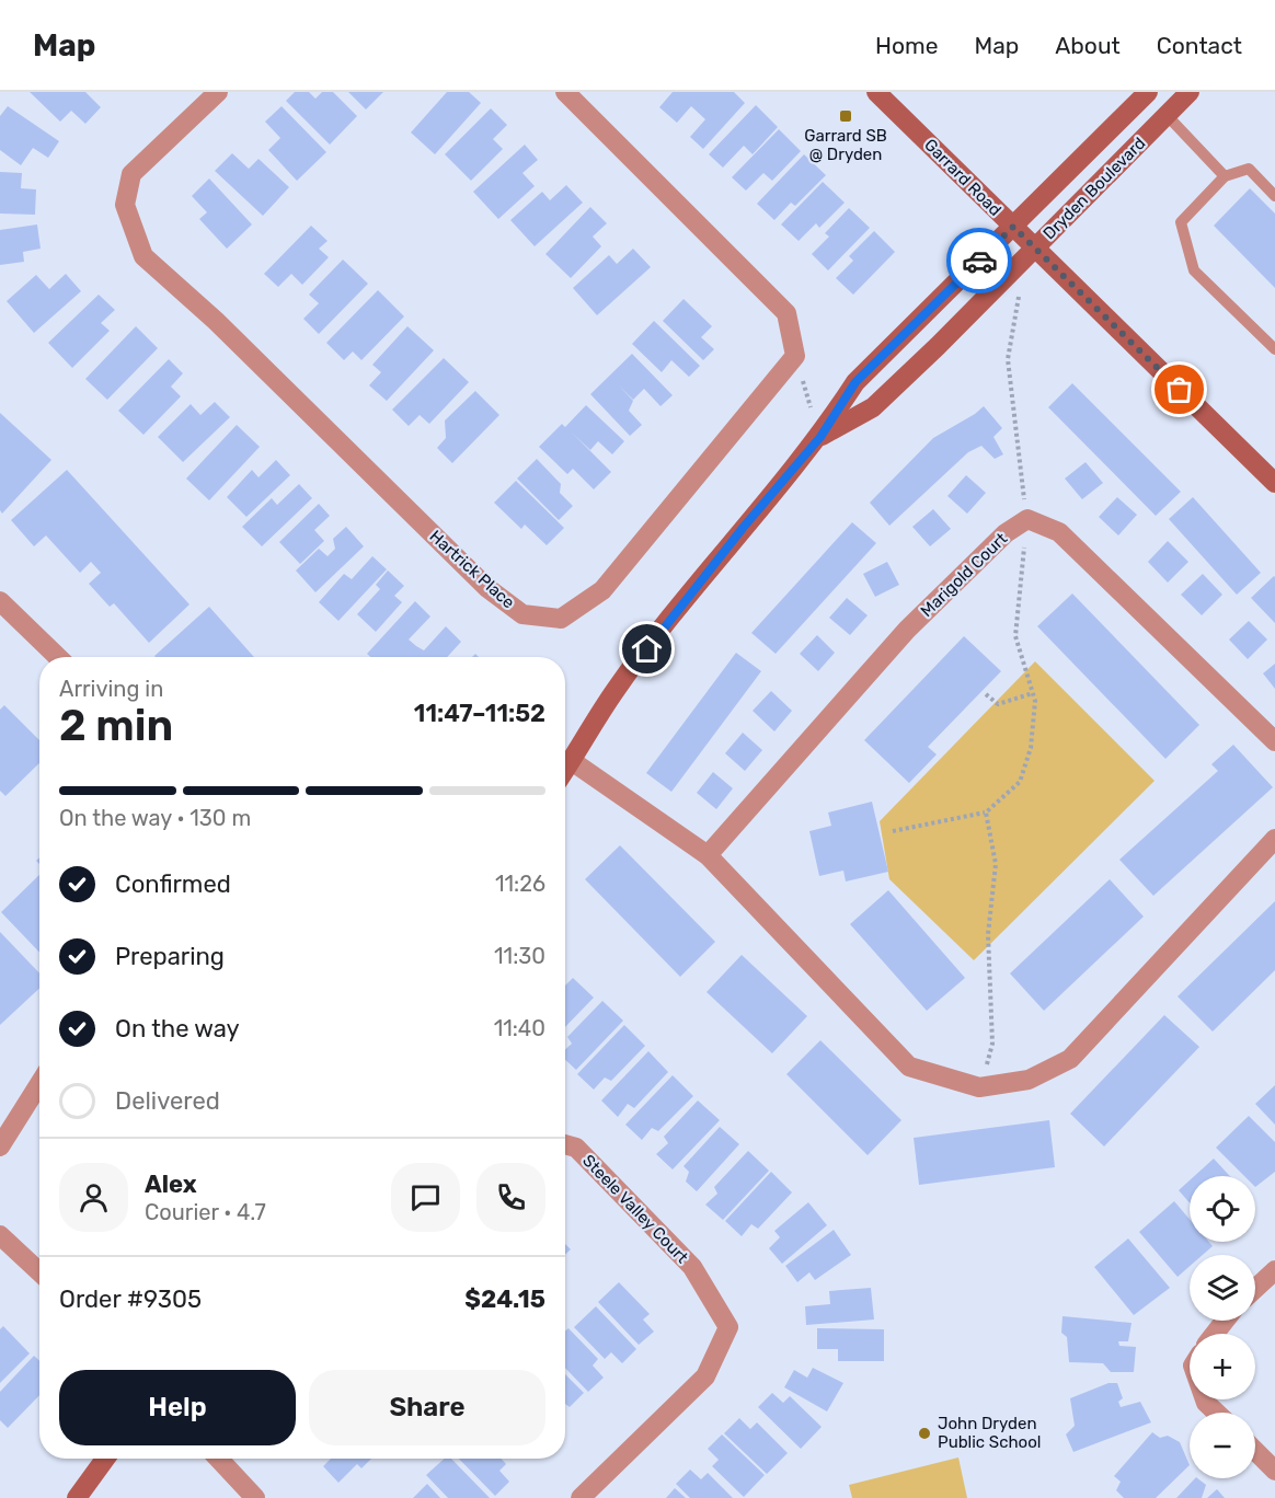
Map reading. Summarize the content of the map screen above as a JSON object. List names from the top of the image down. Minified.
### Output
{"streets":{"street":["Garrard Road","Dryden Boulevard","Hartrick Place","Marigold Court","Steele Valley Court"]},"crossings":[["Garrard Road","Dryden Boulevard"]],"places":{"transit":["Garrard SB @ Dryden"],"other":["John Dryden Public School"]},"page":{"header":"Map","nav":["Home","Map","About","Contact"],"heading":["2 min","Arriving in","11:47–11:52"],"panel":["Alex","Courier · 4.7","Order #9305","$24.15"],"bar":"On the way · 130 m","list":[["Confirmed","11:26"],["Preparing","11:30"],["On the way","11:40"],"Delivered"],"map_buttons":["+","−"],"buttons":["Help","Share"]}}
